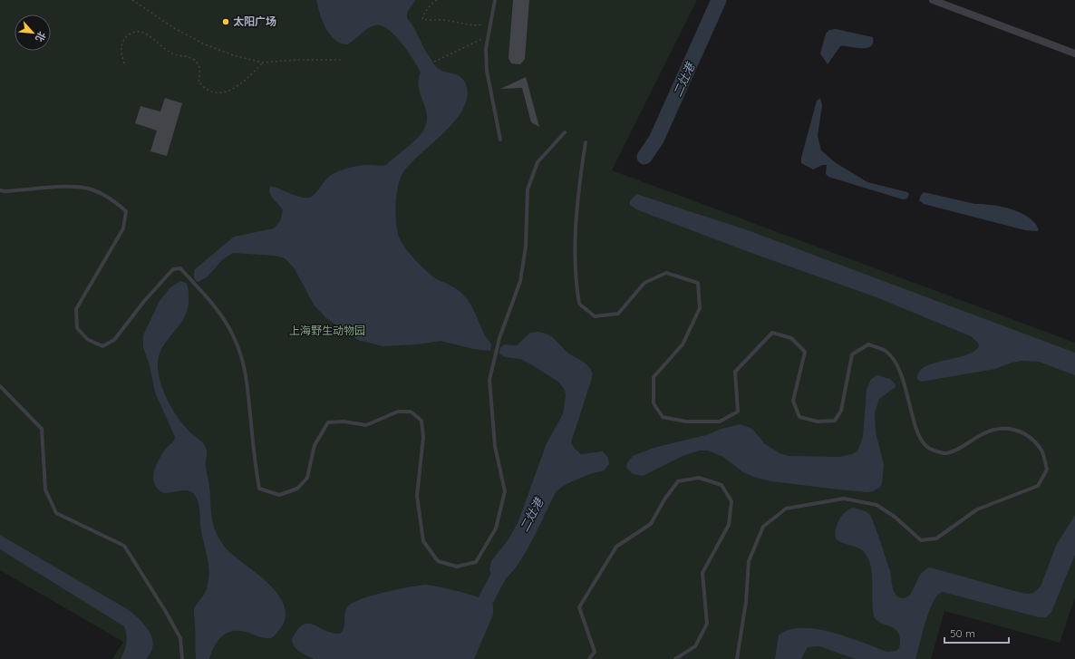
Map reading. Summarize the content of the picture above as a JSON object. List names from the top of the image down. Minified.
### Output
{"water":["二灶港"],"parks":["上海野生动物园"],"places":["太阳广场"],"scale_bar":"50 m","north":"bottom right"}
